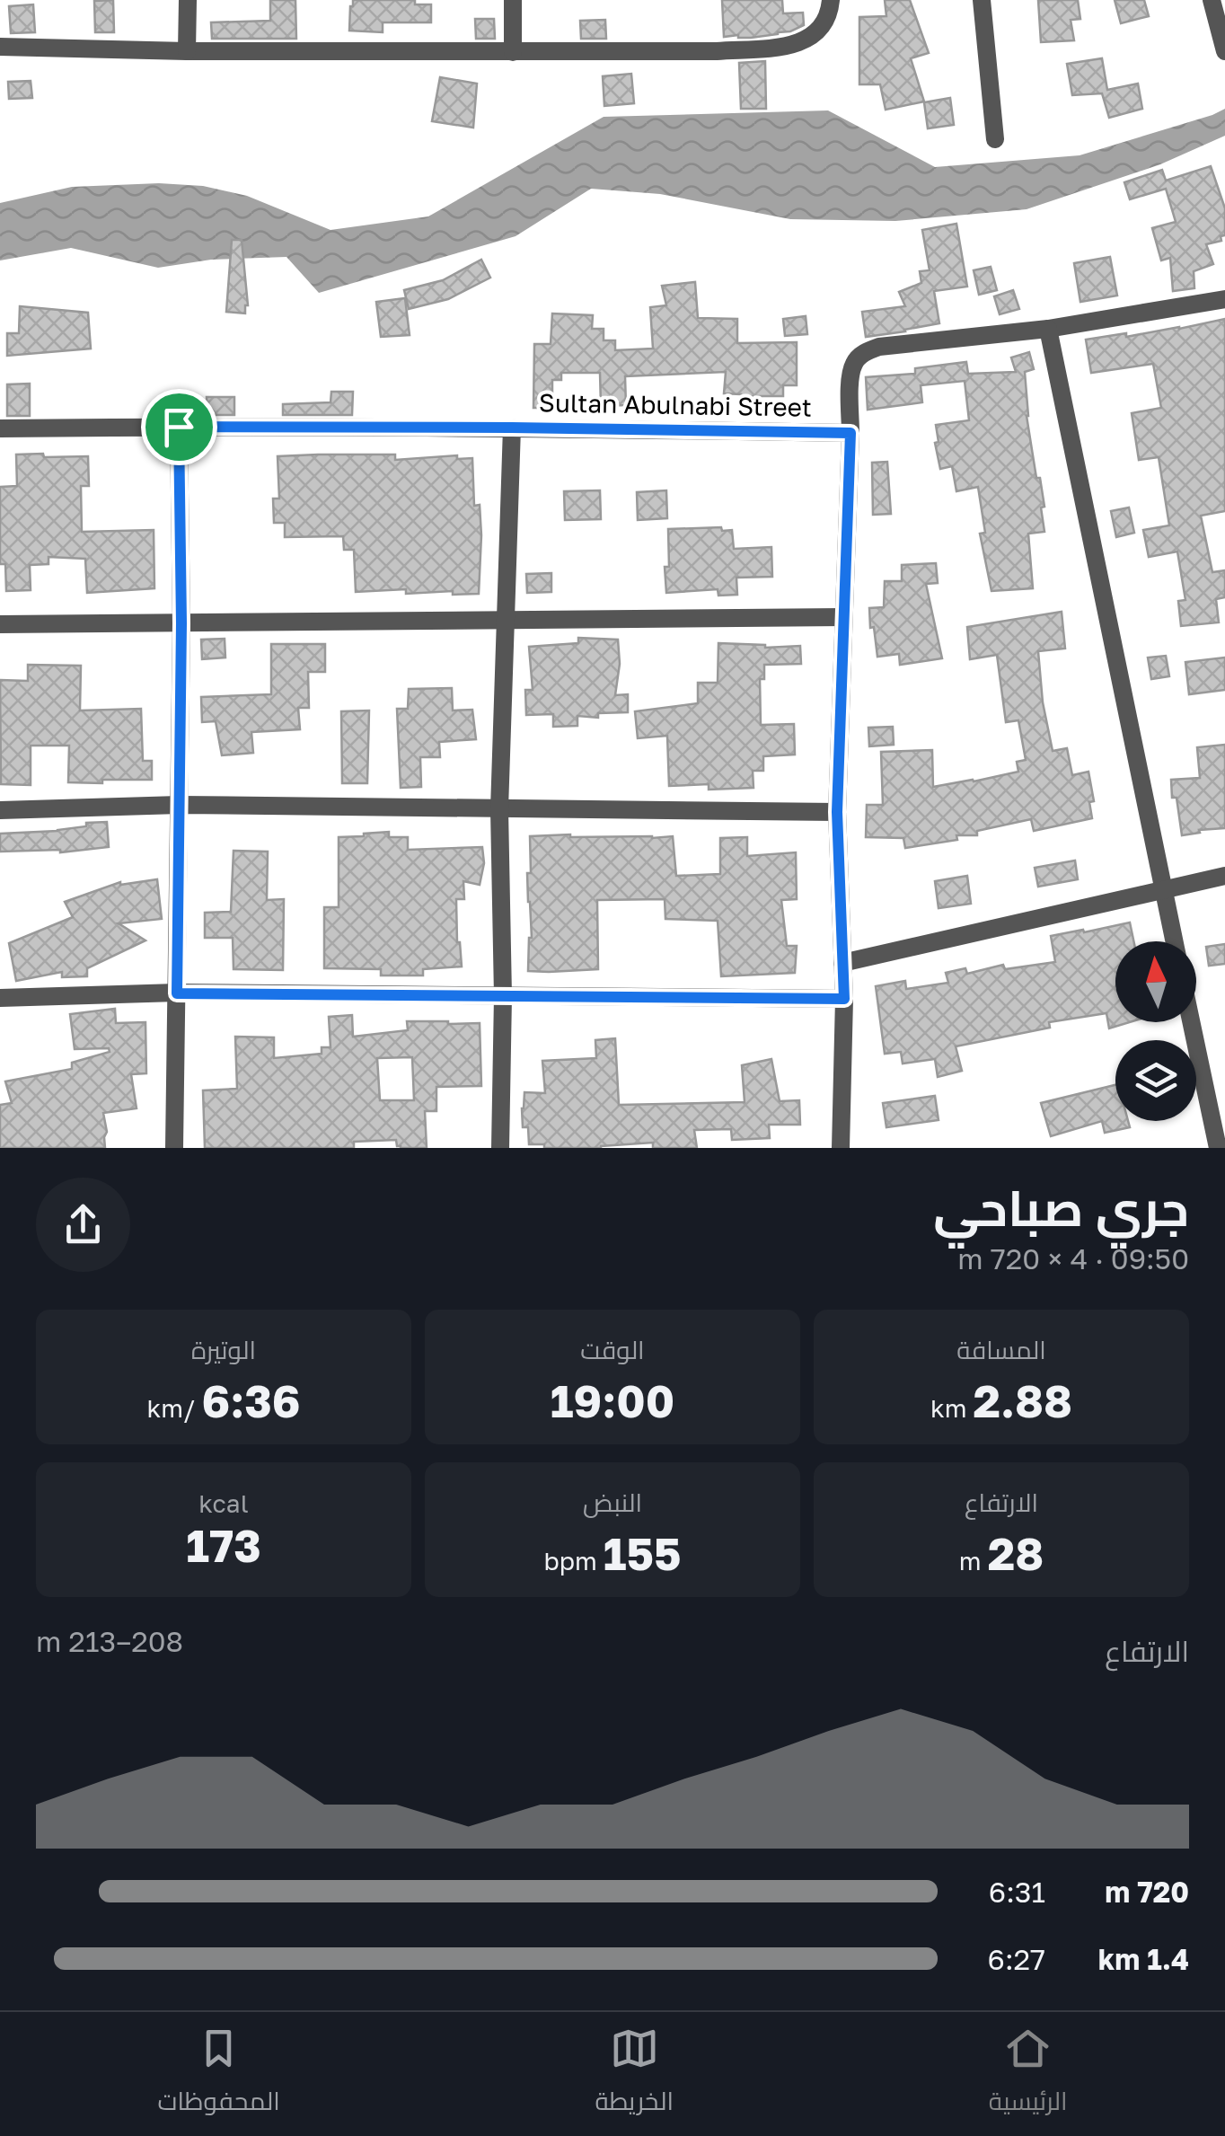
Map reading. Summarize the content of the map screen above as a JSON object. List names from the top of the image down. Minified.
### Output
{"streets":{"street":["Sultan Abulnabi Street"]},"north":"top","page":{"heading":["جري صباحي","09:50 · 4 × 720 m"],"stats":[["المسافة","2.88 km"],["الوقت","19:00"],["الوتيرة","6:36 /km"],["الارتفاع","28 m"],["النبض","155 bpm"],["kcal","173"]],"chart":["الارتفاع","208–213 m"],"list":[{"name":"720 m","note":"6:31"},{"name":"1.4 km","note":"6:27"}],"tabs":["الرئيسية","الخريطة","المحفوظات"]}}
